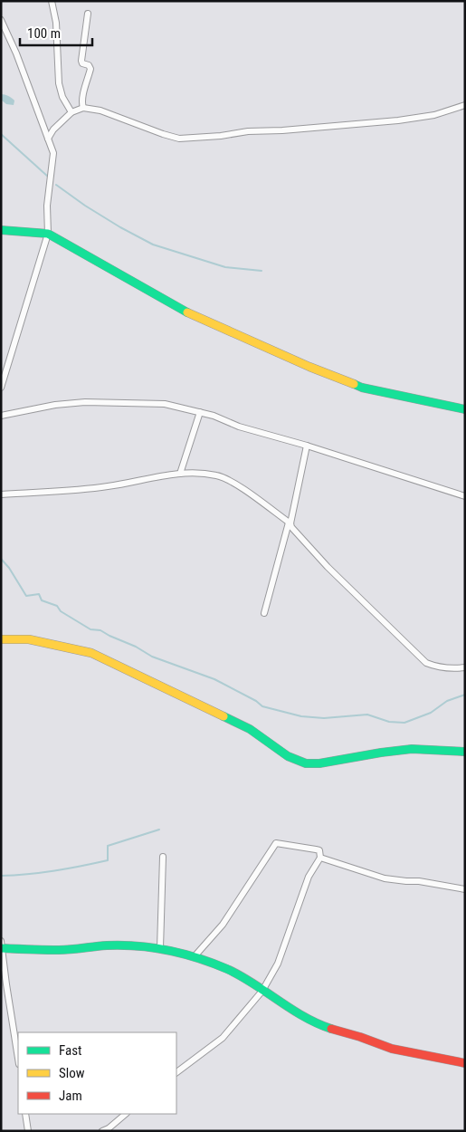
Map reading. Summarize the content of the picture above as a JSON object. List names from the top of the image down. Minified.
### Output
{"legend":["Fast","Slow","Jam"],"scale_bar":"100 m"}
